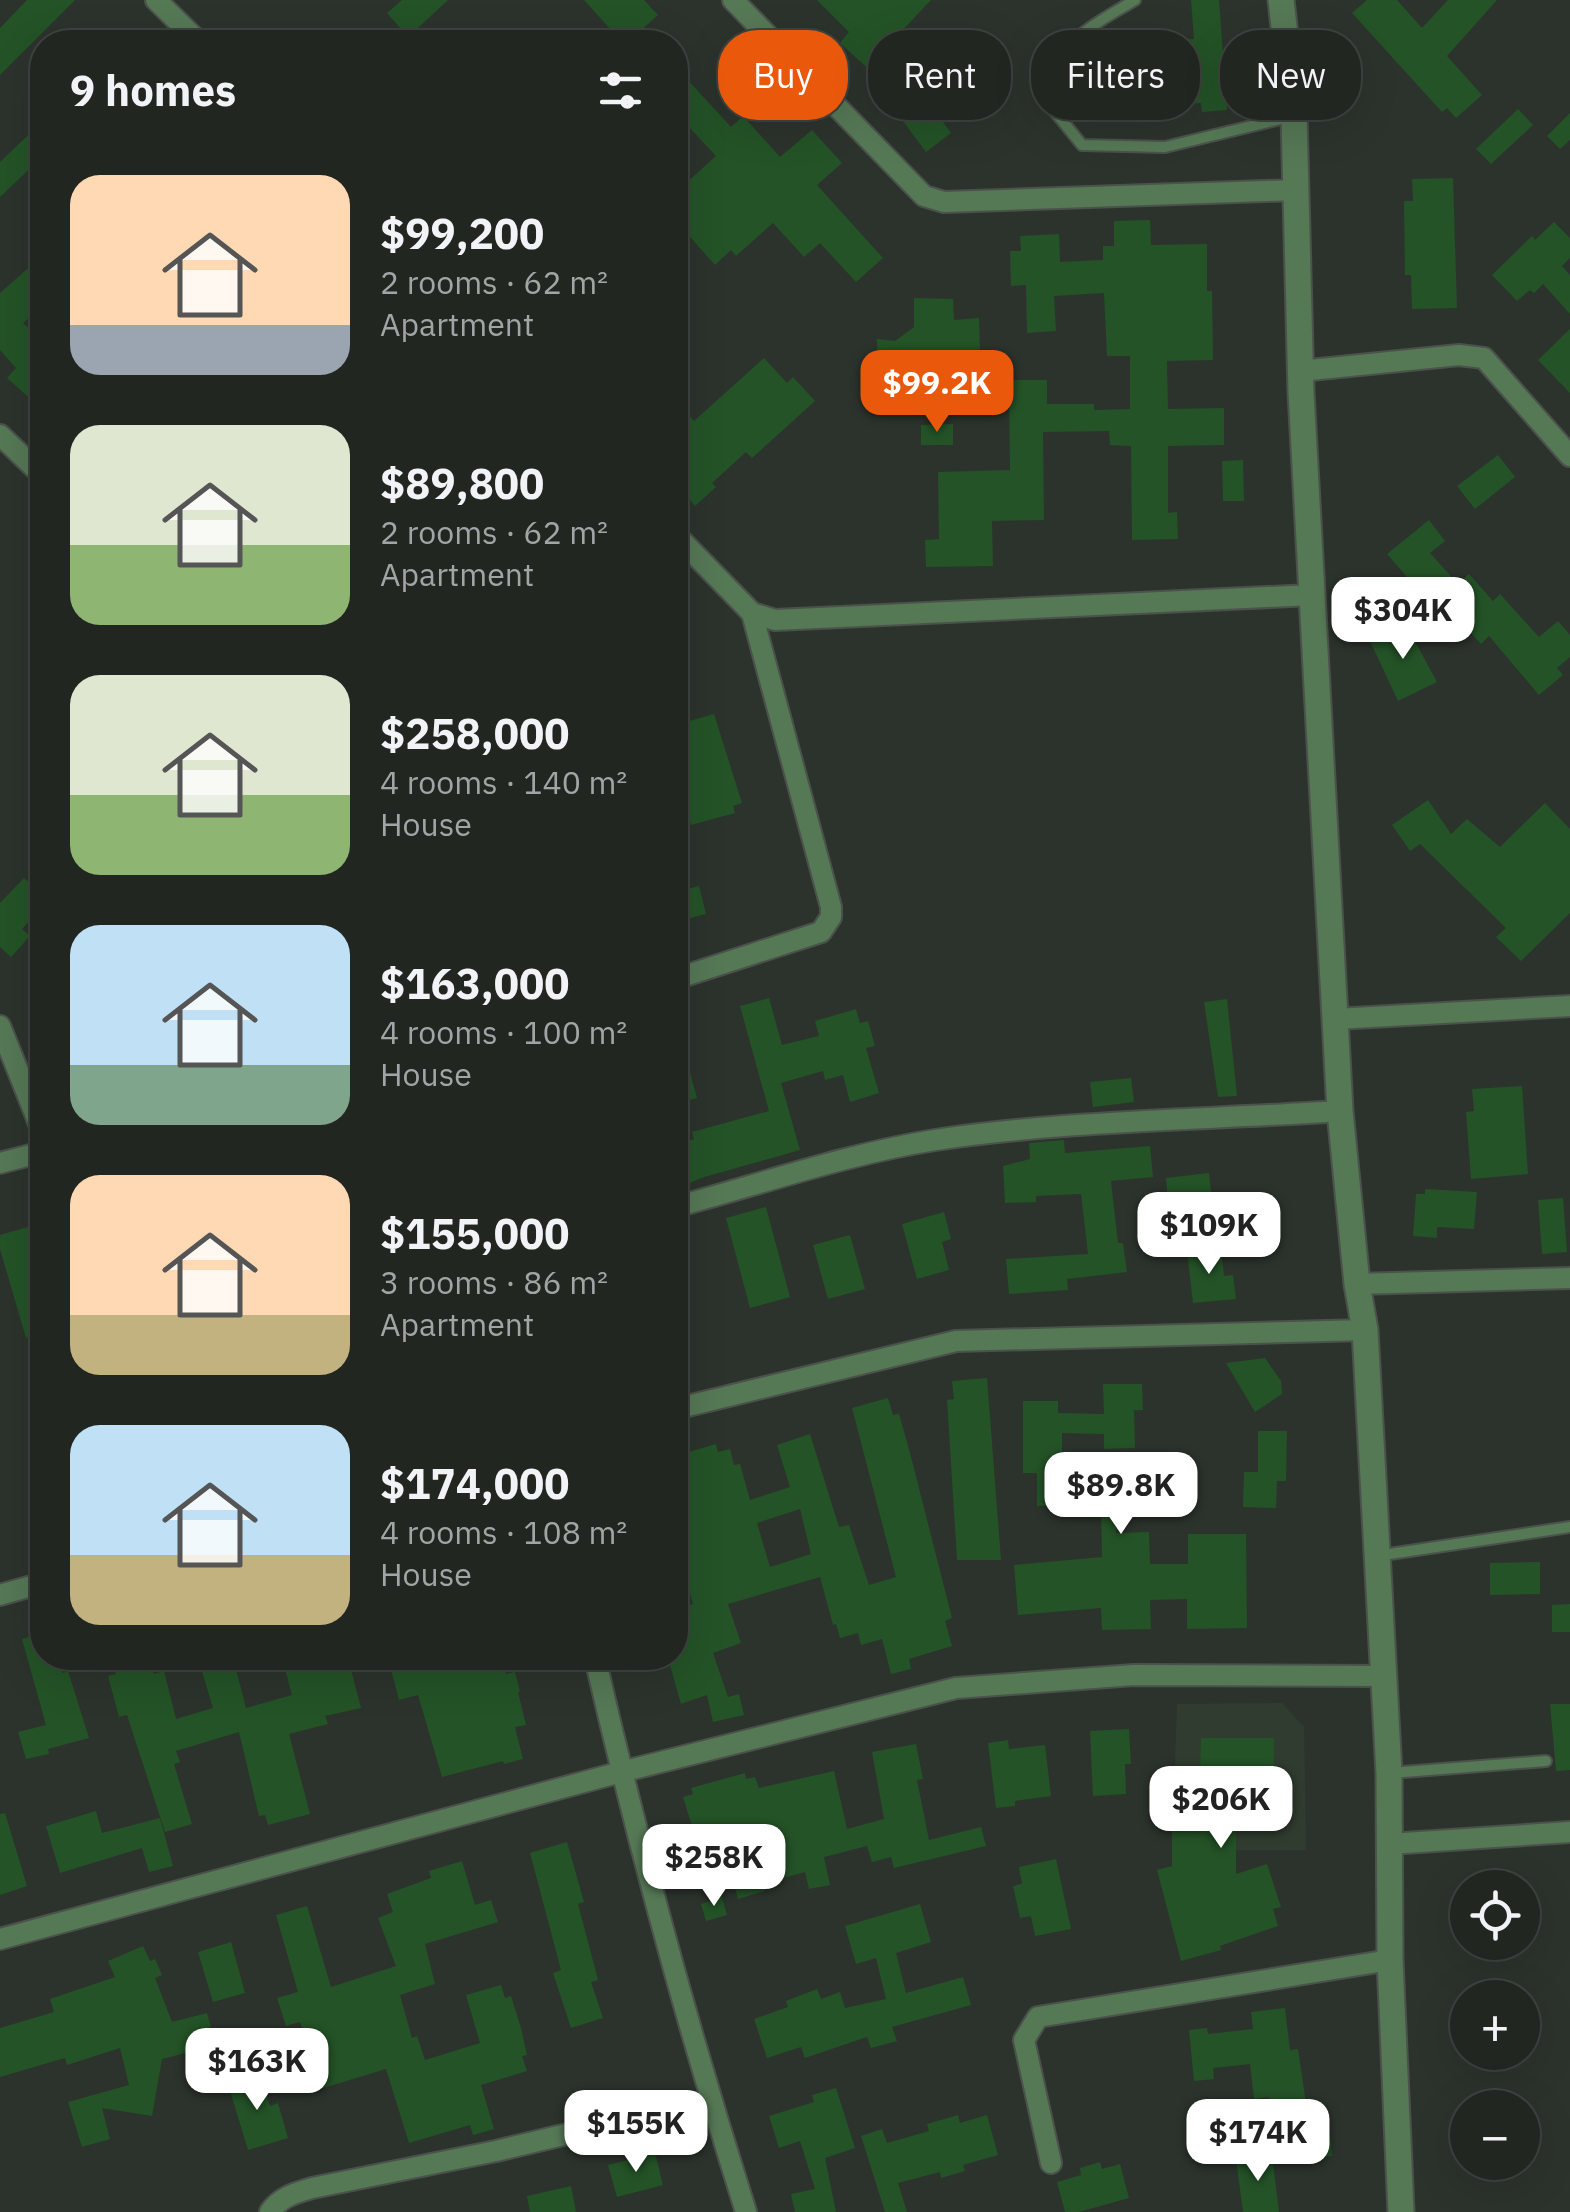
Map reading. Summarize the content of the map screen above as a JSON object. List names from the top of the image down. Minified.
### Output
{"page":{"chip":["Buy","Rent","Filters","New"],"heading":"9 homes","list":[{"name":"$99,200","note":"2 rooms · 62 m² · Apartment"},{"name":"$89,800","note":"2 rooms · 62 m² · Apartment"},{"name":"$258,000","note":"4 rooms · 140 m² · House"},{"name":"$163,000","note":"4 rooms · 100 m² · House"},{"name":"$155,000","note":"3 rooms · 86 m² · Apartment"},{"name":"$174,000","note":"4 rooms · 108 m² · House"}],"price":["$99.2K","$304K","$109K","$89.8K","$206K","$258K","$163K","$155K","$174K"],"map_buttons":["+","−"]}}
